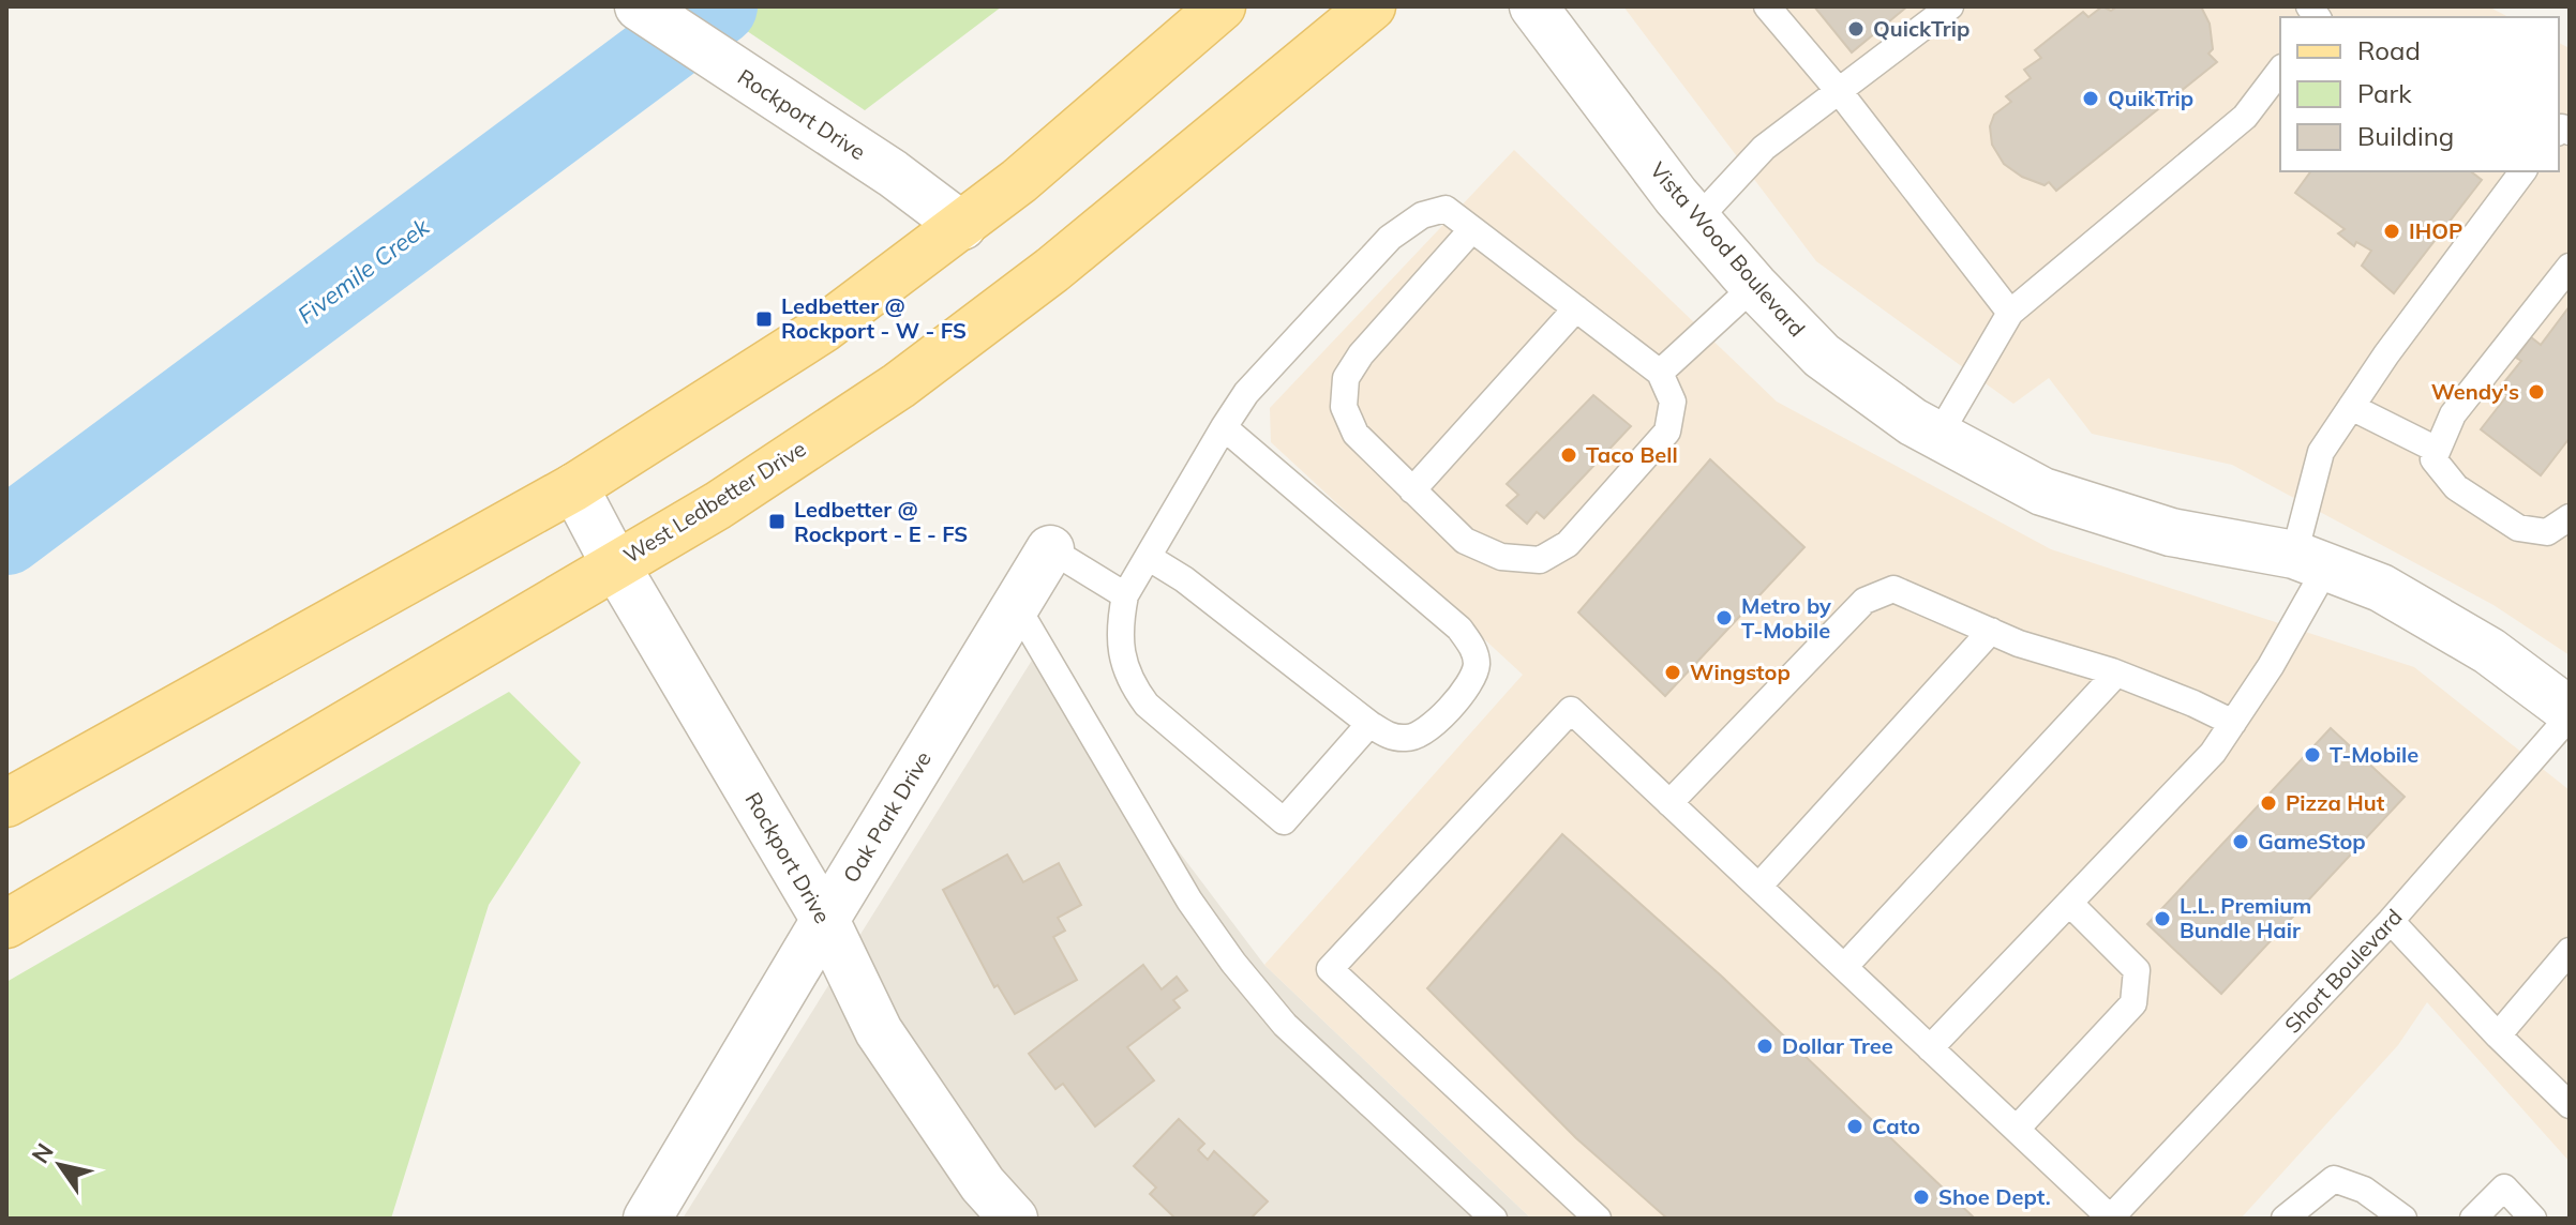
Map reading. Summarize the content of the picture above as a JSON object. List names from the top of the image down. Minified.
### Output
{"streets":{"main road":["West Ledbetter Drive"],"street":["Rockport Drive","Vista Wood Boulevard","Oak Park Drive"],"lane":["Short Boulevard"]},"crossings":[["Rockport Drive","West Ledbetter Drive"],["Rockport Drive","Oak Park Drive"],["Vista Wood Boulevard","Short Boulevard"]],"water":["Fivemile Creek"],"places":{"other":["QuickTrip","QuikTrip","IHOP","Wendy's","Taco Bell","Metro by T-Mobile","Wingstop","T-Mobile","Pizza Hut","GameStop","L.L. Premium Bundle Hair","Dollar Tree","Cato","Shoe Dept."],"transit":["Ledbetter @ Rockport - W - FS","Ledbetter @ Rockport - E - FS"]},"legend":["Road","Park","Building"],"north":"top left"}
